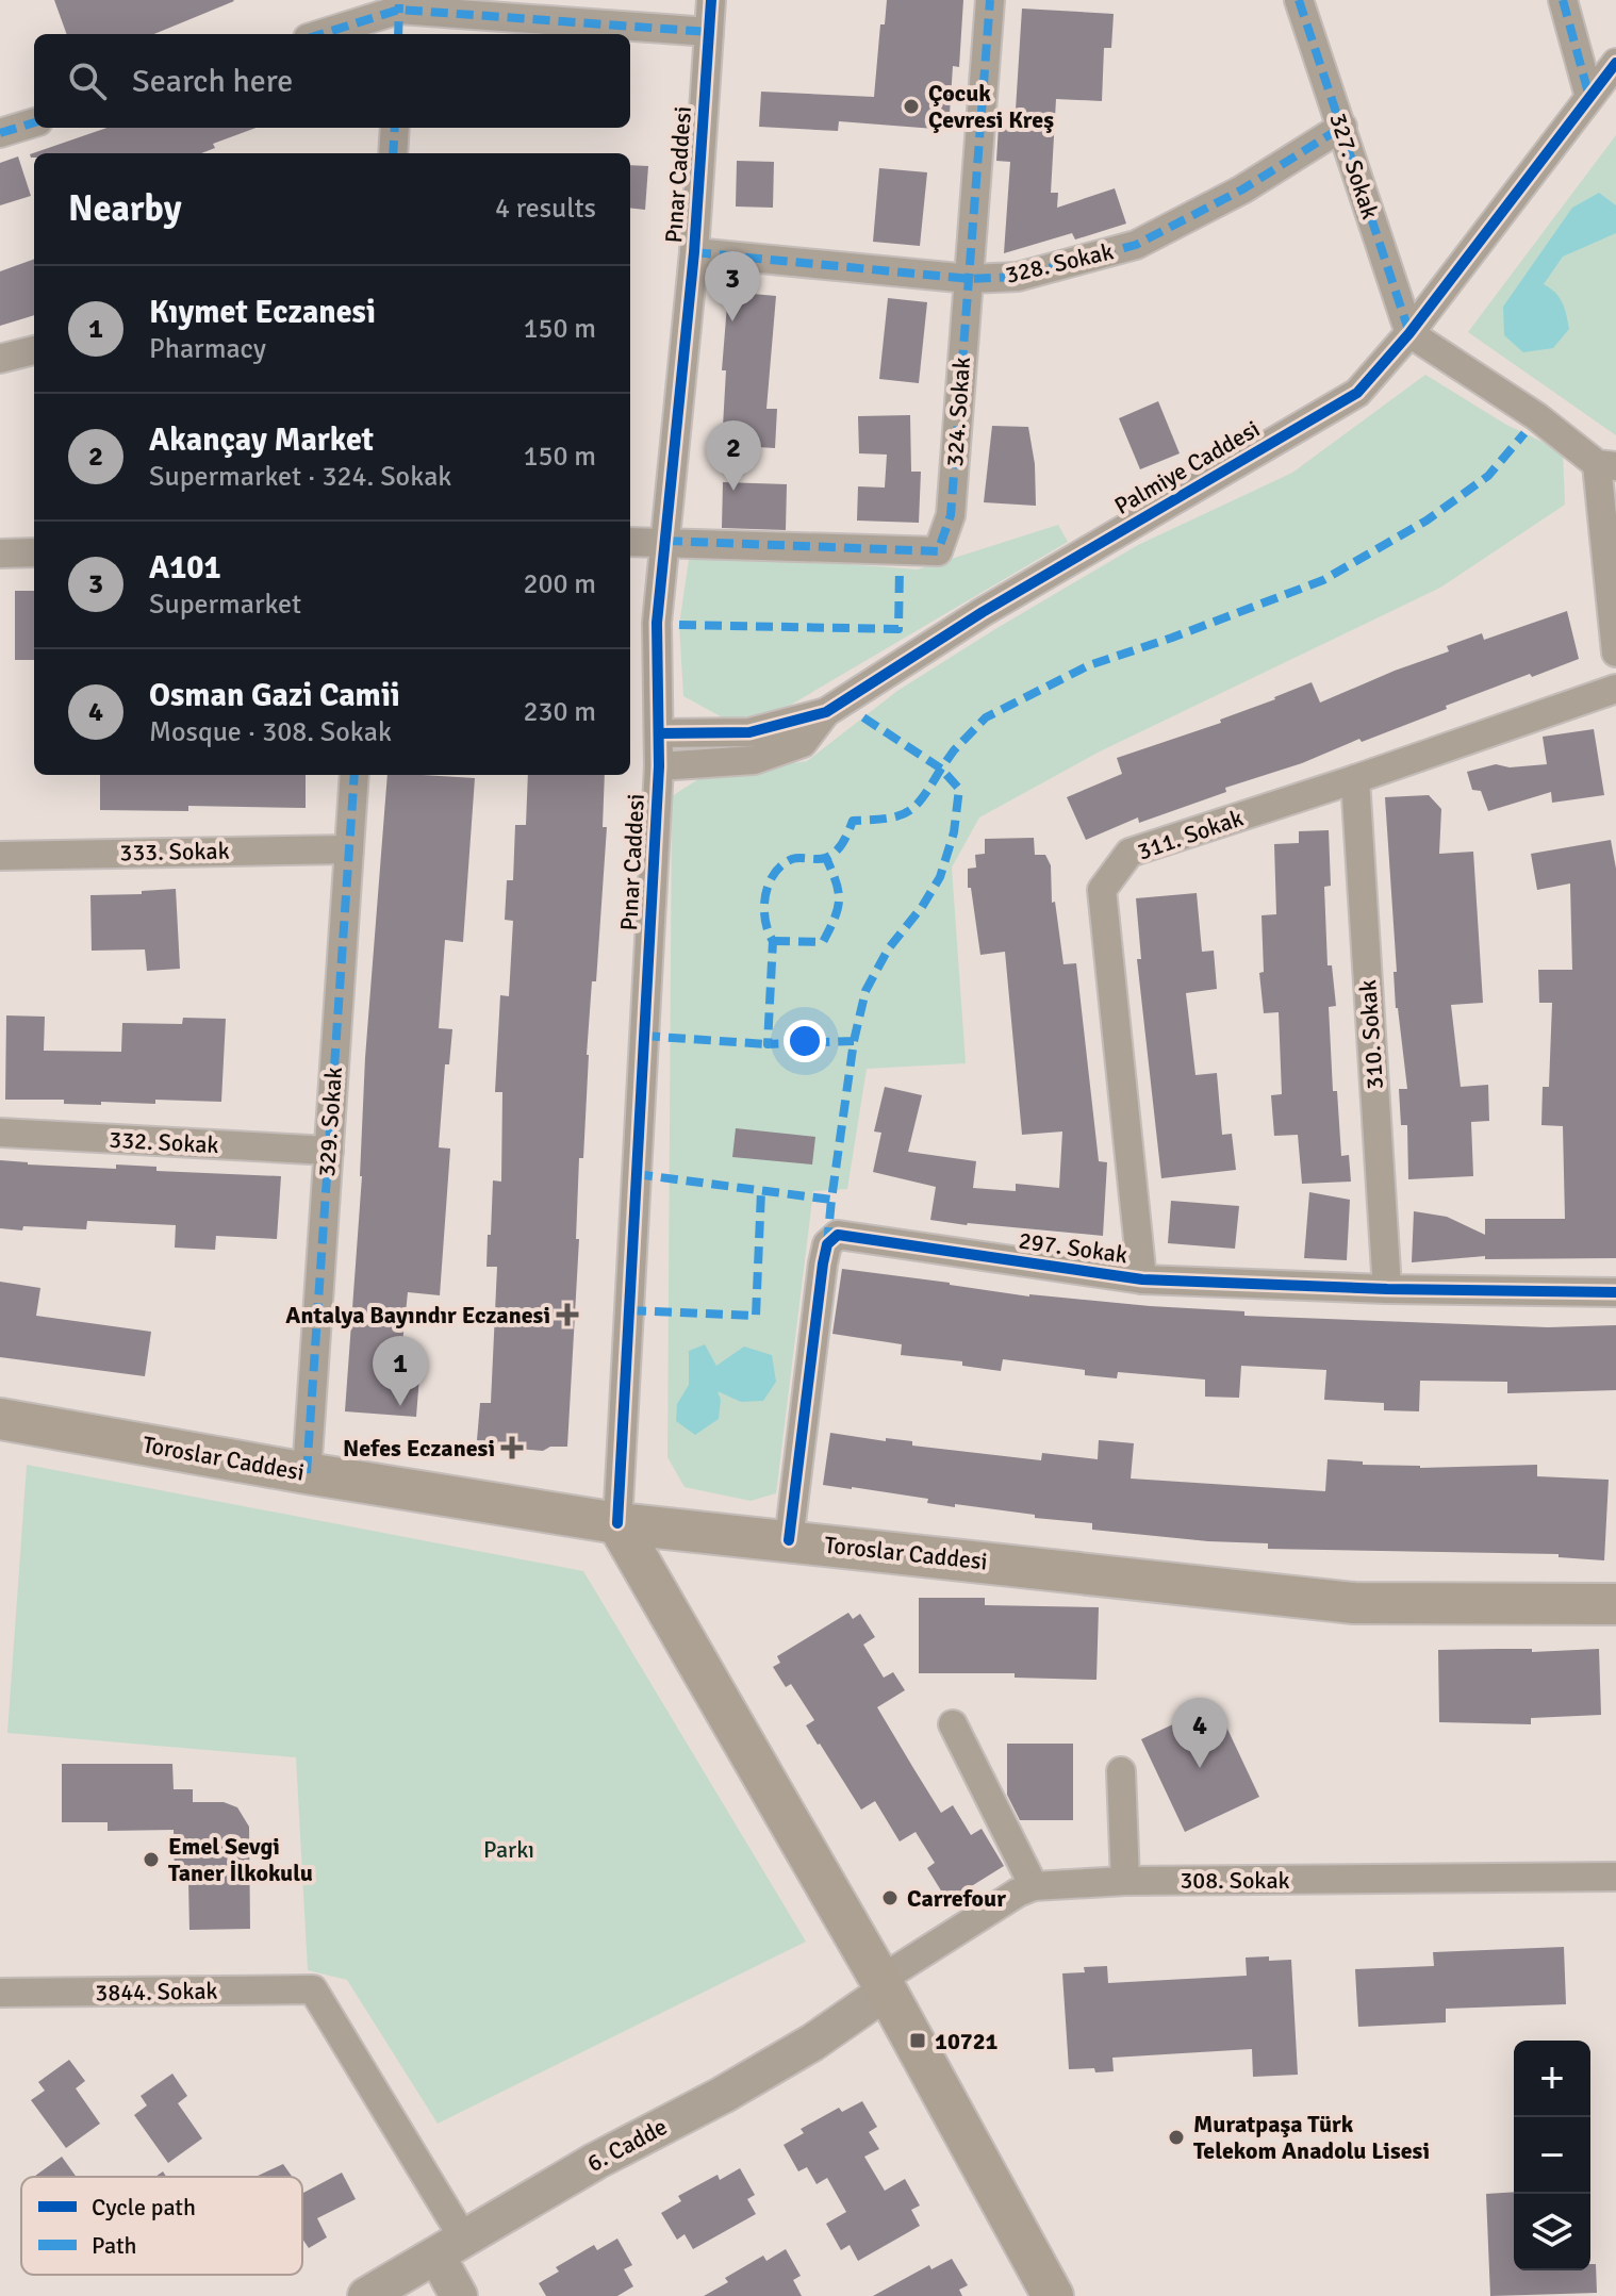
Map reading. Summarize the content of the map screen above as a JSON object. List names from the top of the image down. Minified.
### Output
{"streets":{"main road":["Toroslar Caddesi"],"street":["327. Sokak","Pınar Caddesi","328. Sokak","324. Sokak","Palmiye Caddesi","311. Sokak","333. Sokak","310. Sokak","329. Sokak","332. Sokak","297. Sokak","308. Sokak","3844. Sokak","6. Cadde"]},"crossings":[["327. Sokak","328. Sokak"],["327. Sokak","Palmiye Caddesi"],["Pınar Caddesi","328. Sokak"],["Pınar Caddesi","324. Sokak"],["Pınar Caddesi","Palmiye Caddesi"],["Pınar Caddesi","Toroslar Caddesi"],["328. Sokak","324. Sokak"],["311. Sokak","310. Sokak"],["311. Sokak","297. Sokak"],["333. Sokak","329. Sokak"],["310. Sokak","297. Sokak"],["329. Sokak","332. Sokak"],["329. Sokak","Toroslar Caddesi"],["297. Sokak","Toroslar Caddesi"],["308. Sokak","6. Cadde"],["3844. Sokak","6. Cadde"]],"parks":["Parkı"],"places":{"other":["Çocuk Çevresi Kreş","Emel Sevgi Taner İlkokulu","Carrefour","Muratpaşa Türk Telekom Anadolu Lisesi"],"health":["Antalya Bayındır Eczanesi","Nefes Eczanesi"],"transit":["10721"]},"legend":["Cycle path","Path"],"page":{"search":"Search here","heading":["Nearby","4 results"],"pins":["3","2","1","4"],"list":[{"mark":"1","name":"Kıymet Eczanesi","note":"Pharmacy","value":"150 m"},{"mark":"2","name":"Akançay Market","note":"Supermarket · 324. Sokak","value":"150 m"},{"mark":"3","name":"A101","note":"Supermarket","value":"200 m"},{"mark":"4","name":"Osman Gazi Camii","note":"Mosque · 308. Sokak","value":"230 m"}],"map_buttons":["+","−"]}}
